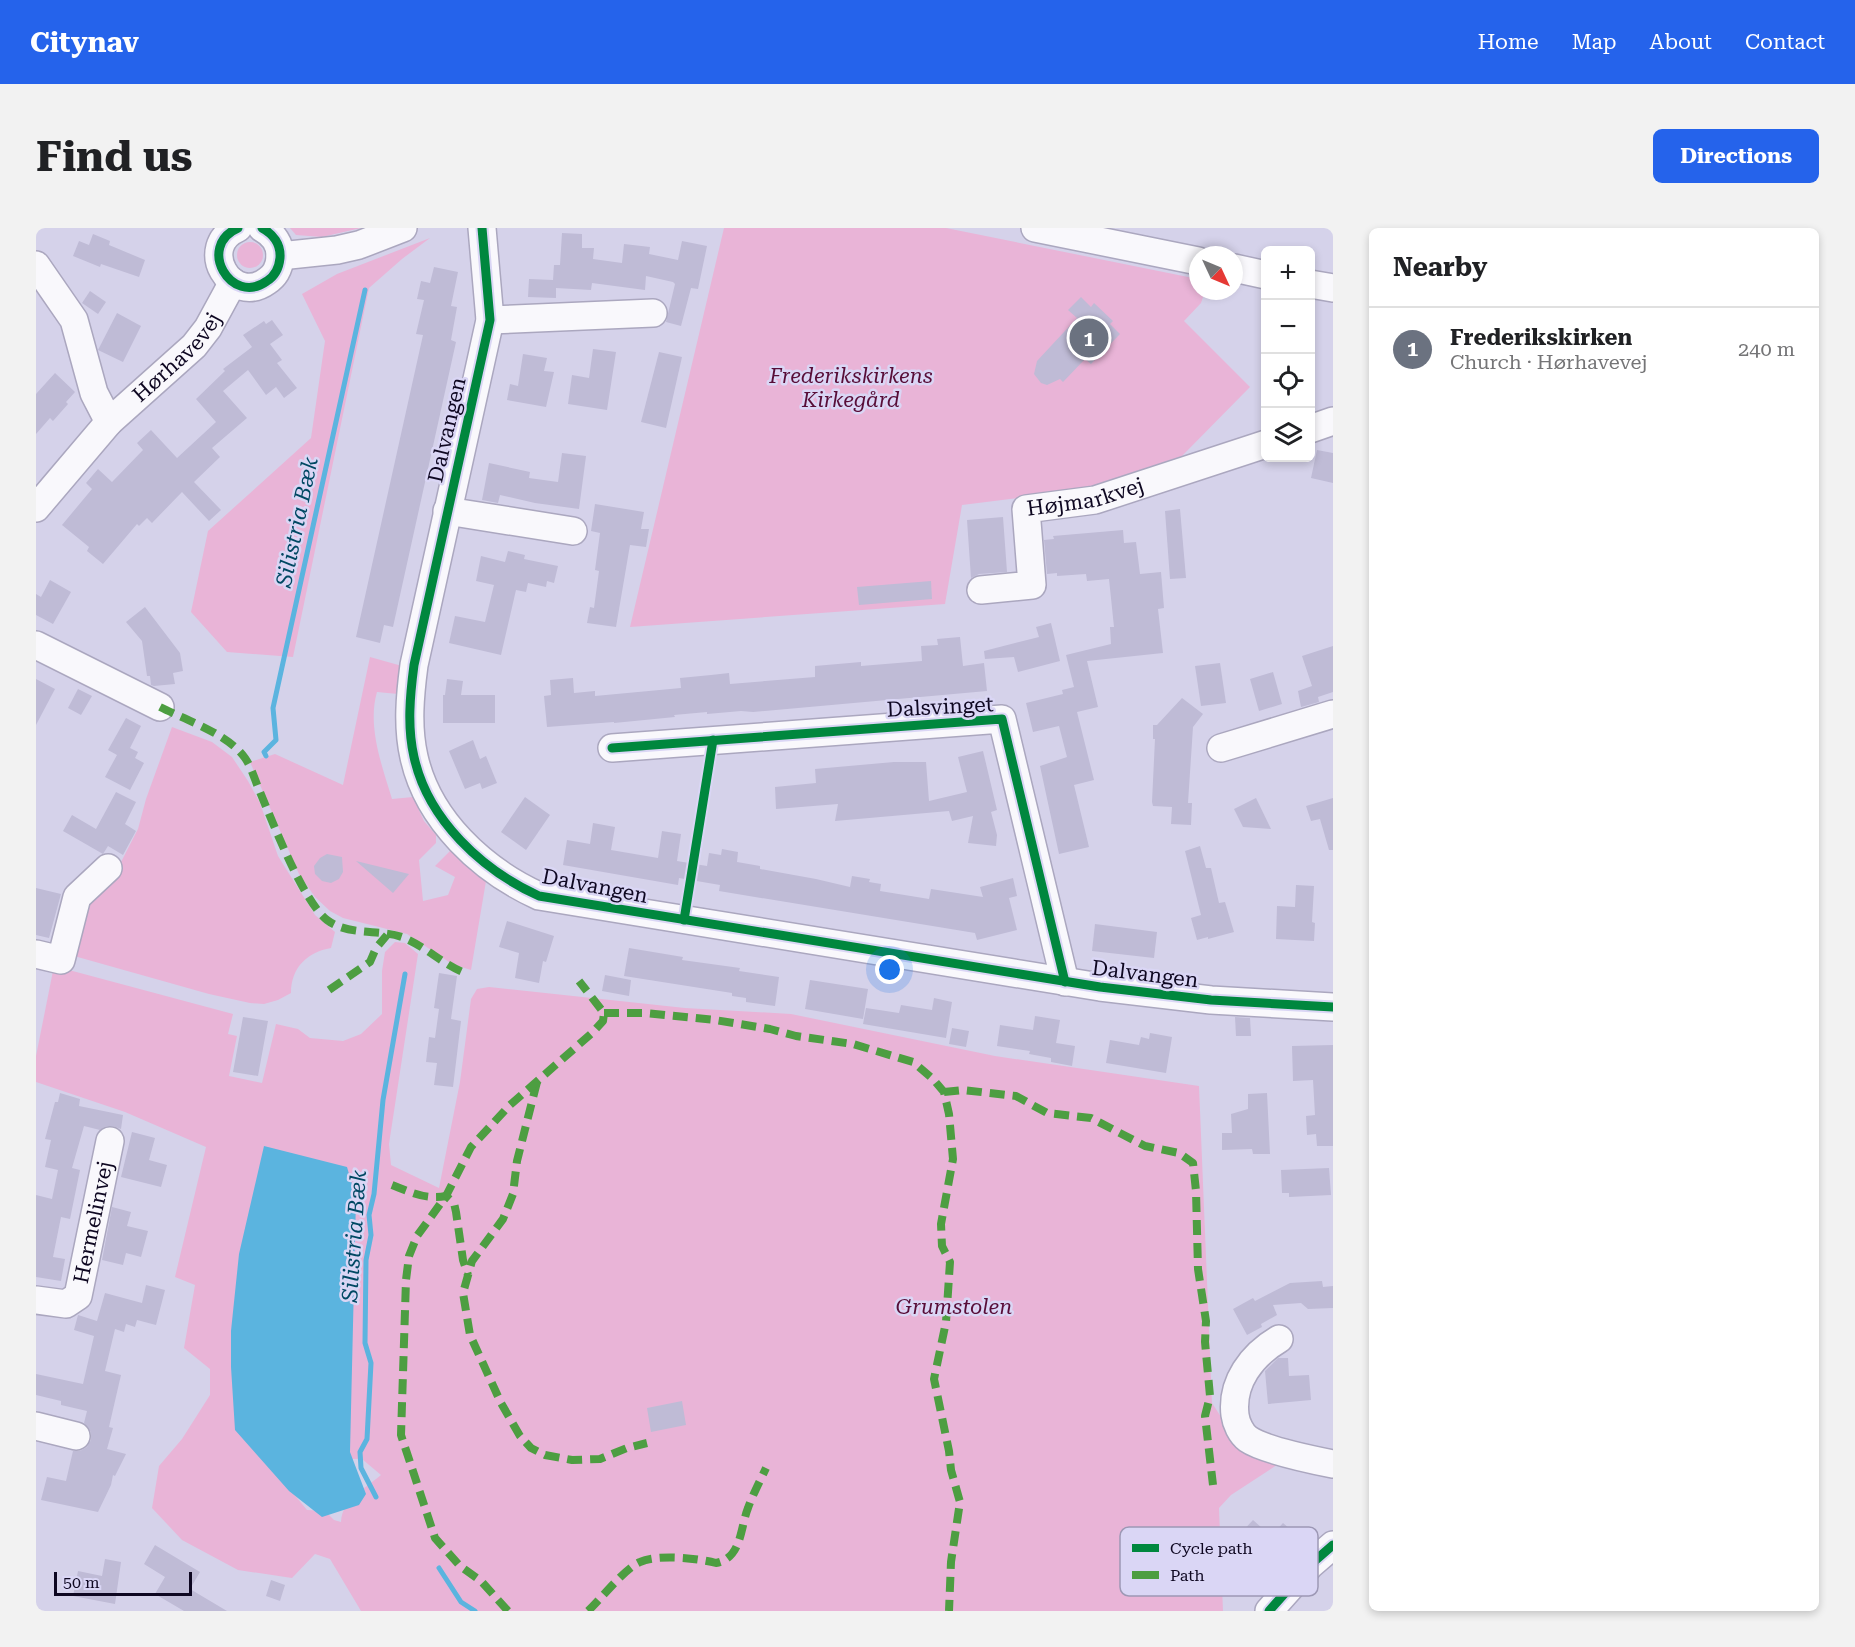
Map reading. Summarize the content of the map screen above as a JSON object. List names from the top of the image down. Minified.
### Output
{"streets":{"street":["Hørhavevej","Dalvangen","Højmarkvej","Dalsvinget","Hermelinvej"]},"crossings":[["Dalvangen","Dalsvinget"]],"water":["Silistria Bæk"],"parks":["Frederikskirkens Kirkegård","Grumstolen"],"legend":["Cycle path","Path"],"scale_bar":"50 m","north":"bottom right","page":{"header":"Citynav","nav":["Home","Map","About","Contact"],"buttons":"Directions","title":"Find us","heading":"Nearby","map_buttons":["+","−"],"list":[{"mark":"1","name":"Frederikskirken","note":"Church · Hørhavevej","value":"240 m"}],"pins":"1","scale":"50 m"}}
